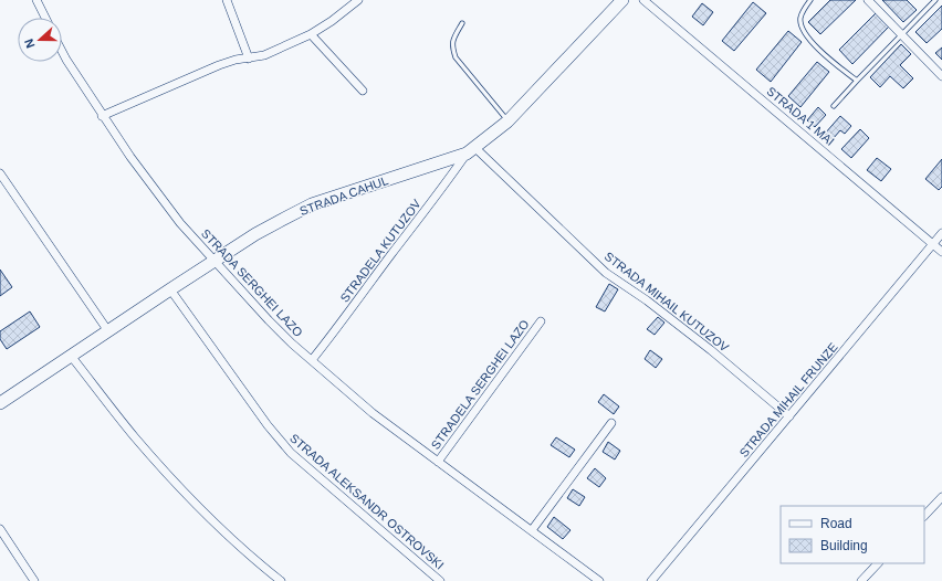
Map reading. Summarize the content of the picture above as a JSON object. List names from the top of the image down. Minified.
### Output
{"streets":{"main road":["STRADA CAHUL"],"street":["STRADA 1 MAI","STRADELA KUTUZOV","STRADA SERGHEI LAZO","STRADA MIHAIL KUTUZOV","STRADELA SERGHEI LAZO","STRADA MIHAIL FRUNZE","STRADA ALEKSANDR OSTROVSKI"]},"crossings":[["STRADA 1 MAI","STRADA MIHAIL FRUNZE"],["STRADA CAHUL","STRADELA KUTUZOV"],["STRADA CAHUL","STRADA SERGHEI LAZO"],["STRADA CAHUL","STRADA MIHAIL KUTUZOV"],["STRADA CAHUL","STRADA ALEKSANDR OSTROVSKI"],["STRADELA KUTUZOV","STRADA SERGHEI LAZO"],["STRADELA KUTUZOV","STRADA MIHAIL KUTUZOV"],["STRADA SERGHEI LAZO","STRADELA SERGHEI LAZO"],["STRADA MIHAIL KUTUZOV","STRADA MIHAIL FRUNZE"]],"legend":["Road","Building"],"north":"left"}
